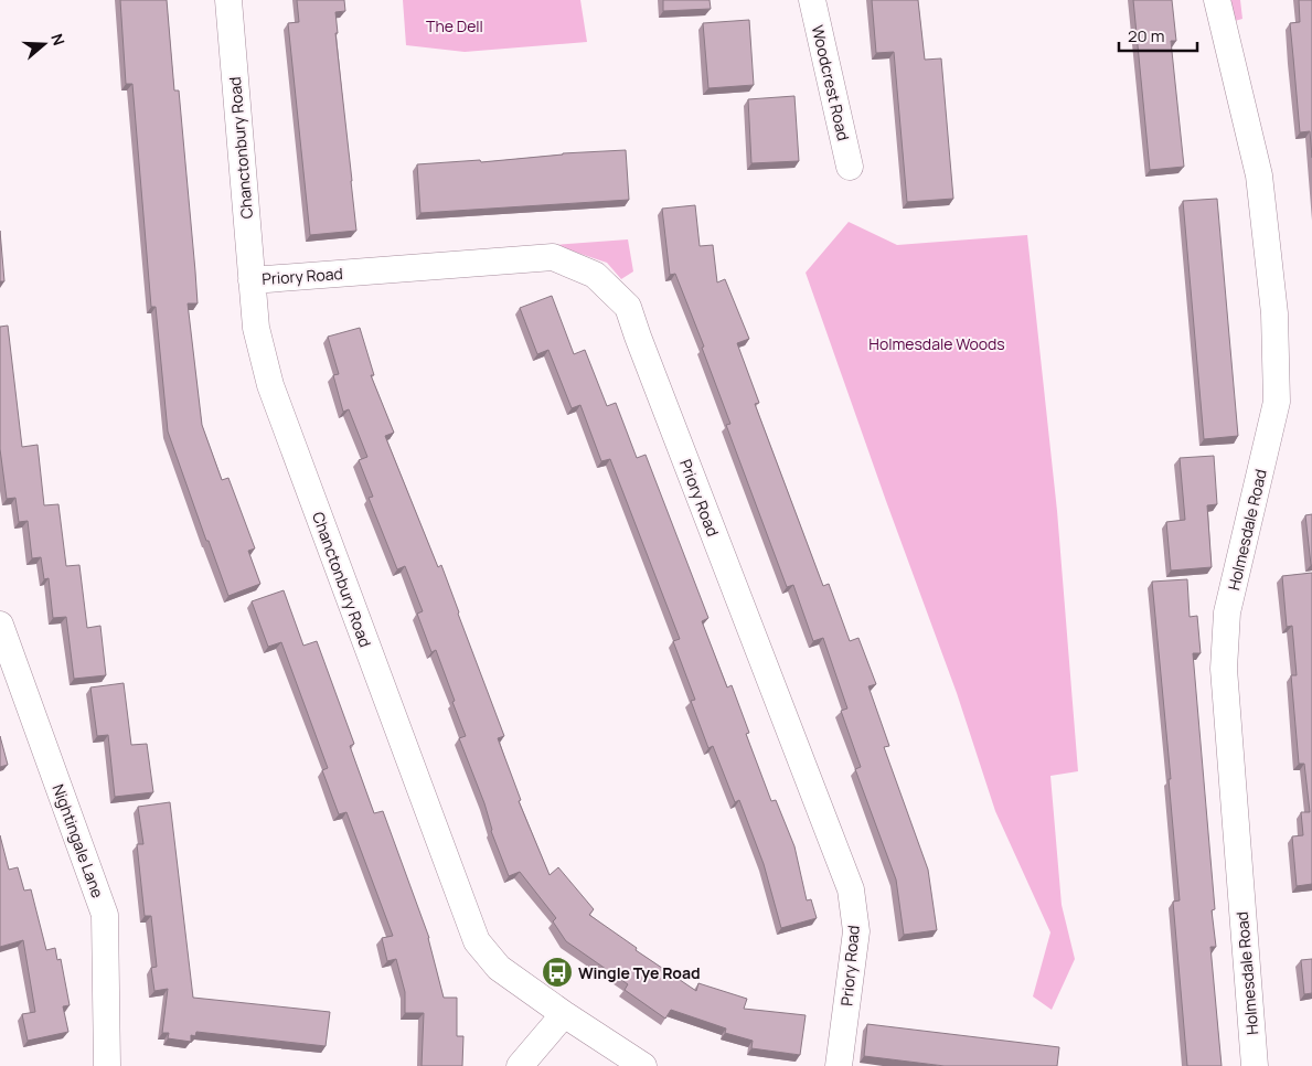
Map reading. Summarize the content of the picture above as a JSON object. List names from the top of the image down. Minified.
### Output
{"streets":{"street":["Woodcrest Road","Chanctonbury Road","Priory Road","Holmesdale Road","Nightingale Lane"]},"crossings":[["Chanctonbury Road","Priory Road"]],"parks":["The Dell","Holmesdale Woods"],"places":{"bus stop":["Wingle Tye Road"]},"scale_bar":"20 m","north":"right"}
